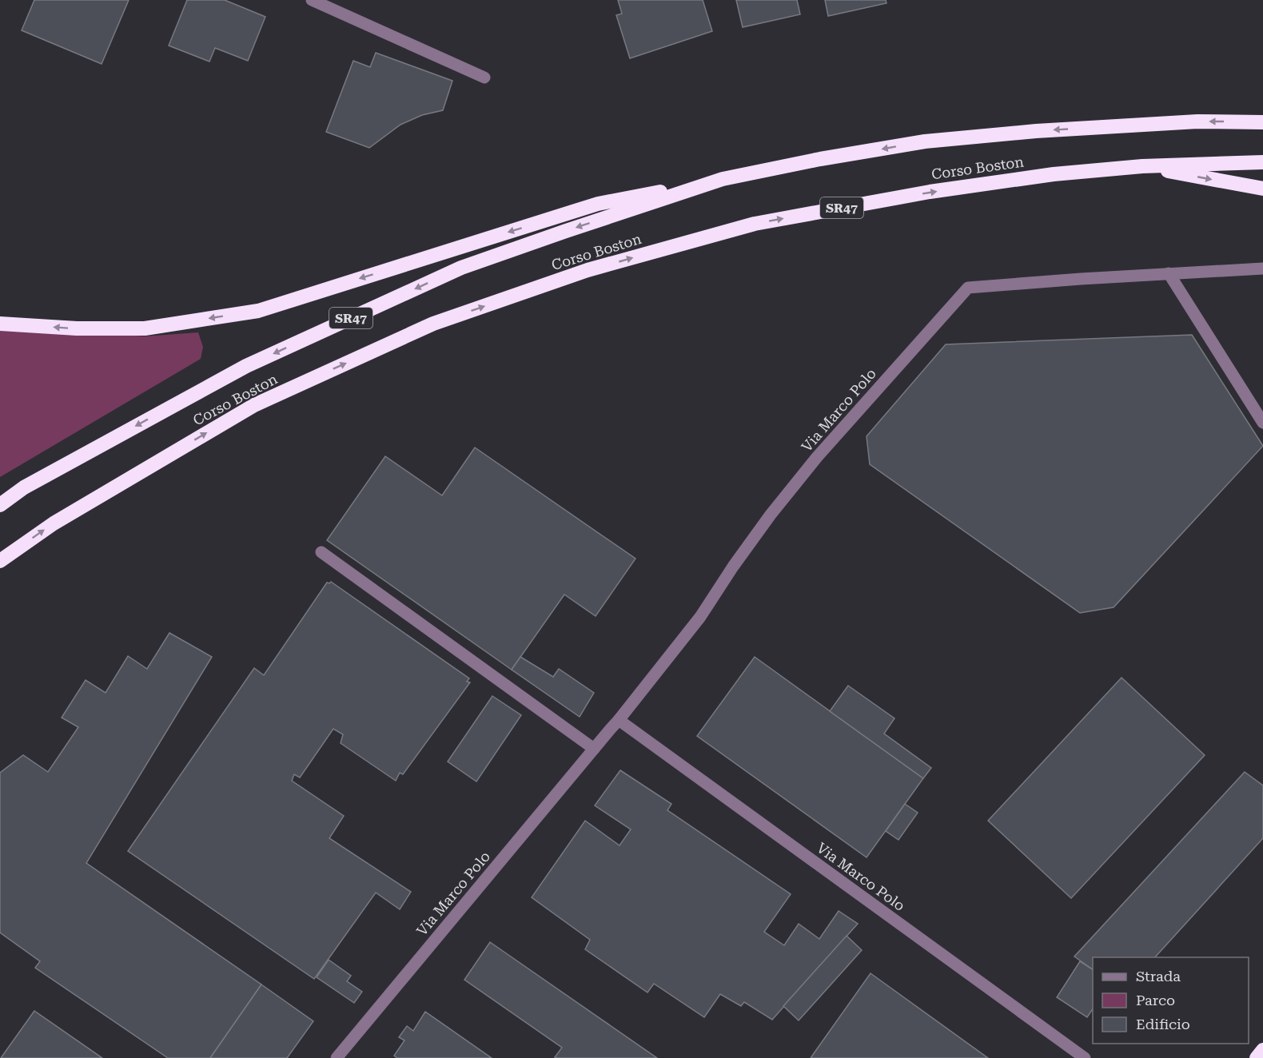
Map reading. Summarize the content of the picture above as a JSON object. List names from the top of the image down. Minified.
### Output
{"streets":{"highway":["Corso Boston","SR47"],"street":["Via Marco Polo"]},"crossings":[["Corso Boston","SR47"]],"legend":["Strada","Parco","Edificio"]}
